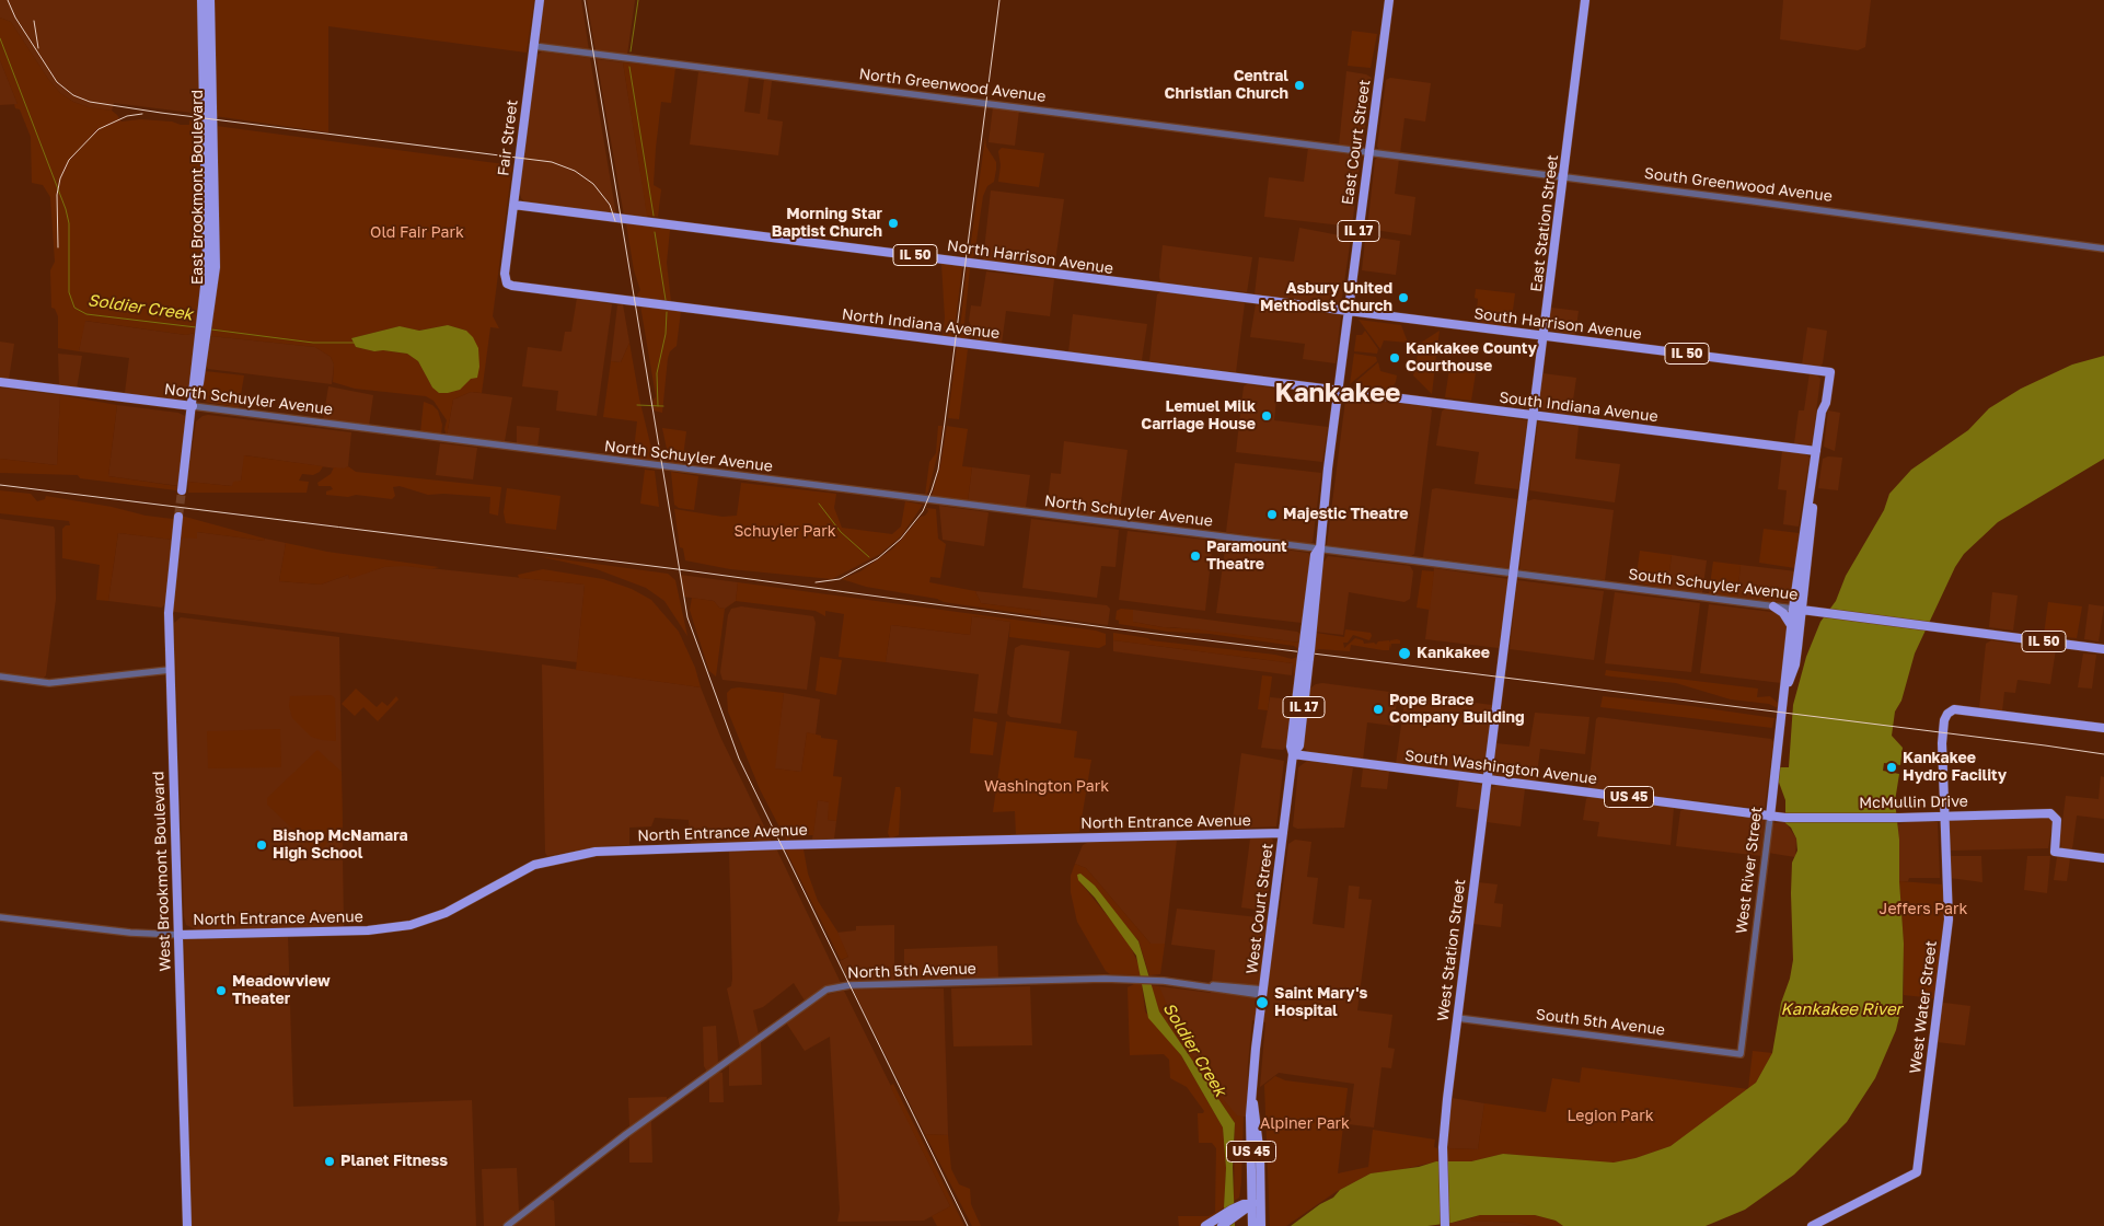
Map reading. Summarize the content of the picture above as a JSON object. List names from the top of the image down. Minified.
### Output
{"streets":{"main road":["Fair Street","East Court Street","East Brookmont Boulevard","East Station Street","IL 17","IL 50","North Harrison Avenue","North Indiana Avenue","South Harrison Avenue","North Schuyler Avenue","South Indiana Avenue","South Schuyler Avenue","South Washington Avenue","US 45","McMullin Drive","North Entrance Avenue","West River Street","West Brookmont Boulevard","West Court Street","West Station Street","West Water Street"],"street":["North Greenwood Avenue","South Greenwood Avenue","North 5th Avenue","South 5th Avenue"]},"crossings":[["North Greenwood Avenue","Fair Street"],["North Greenwood Avenue","East Court Street"],["North Greenwood Avenue","South Greenwood Avenue"],["Fair Street","North Harrison Avenue"],["Fair Street","North Indiana Avenue"],["East Court Street","South Greenwood Avenue"],["East Court Street","North Harrison Avenue"],["East Court Street","North Indiana Avenue"],["East Court Street","South Harrison Avenue"],["East Court Street","North Schuyler Avenue"],["East Court Street","South Indiana Avenue"],["East Court Street","South Schuyler Avenue"],["East Court Street","West Court Street"],["South Greenwood Avenue","East Station Street"],["East Brookmont Boulevard","North Schuyler Avenue"],["East Station Street","South Harrison Avenue"],["East Station Street","South Indiana Avenue"],["East Station Street","South Schuyler Avenue"],["East Station Street","West Station Street"],["IL 50","South Harrison Avenue"],["IL 50","South Indiana Avenue"],["IL 50","South Schuyler Avenue"],["North Harrison Avenue","South Harrison Avenue"],["North Indiana Avenue","South Indiana Avenue"],["South Harrison Avenue","South Indiana Avenue"],["North Schuyler Avenue","South Schuyler Avenue"],["South Washington Avenue","McMullin Drive"],["South Washington Avenue","West River Street"],["South Washington Avenue","West Court Street"],["South Washington Avenue","West Station Street"],["McMullin Drive","West River Street"],["McMullin Drive","West Water Street"],["North Entrance Avenue","West Brookmont Boulevard"],["North Entrance Avenue","West Court Street"],["West River Street","South 5th Avenue"],["West Court Street","North 5th Avenue"],["West Station Street","South 5th Avenue"]],"districts":["Kankakee"],"water":["Soldier Creek","Kankakee River"],"parks":["Old Fair Park","Schuyler Park","Washington Park","Jeffers Park","Legion Park","Alpiner Park"],"places":["Central Christian Church","Morning Star Baptist Church","Asbury United Methodist Church","Kankakee County Courthouse","Lemuel Milk Carriage House","Majestic Theatre","Paramount Theatre","Kankakee","Pope Brace Company Building","Kankakee Hydro Facility","Bishop McNamara High School","Meadowview Theater","Saint Mary's Hospital","Planet Fitness"]}
